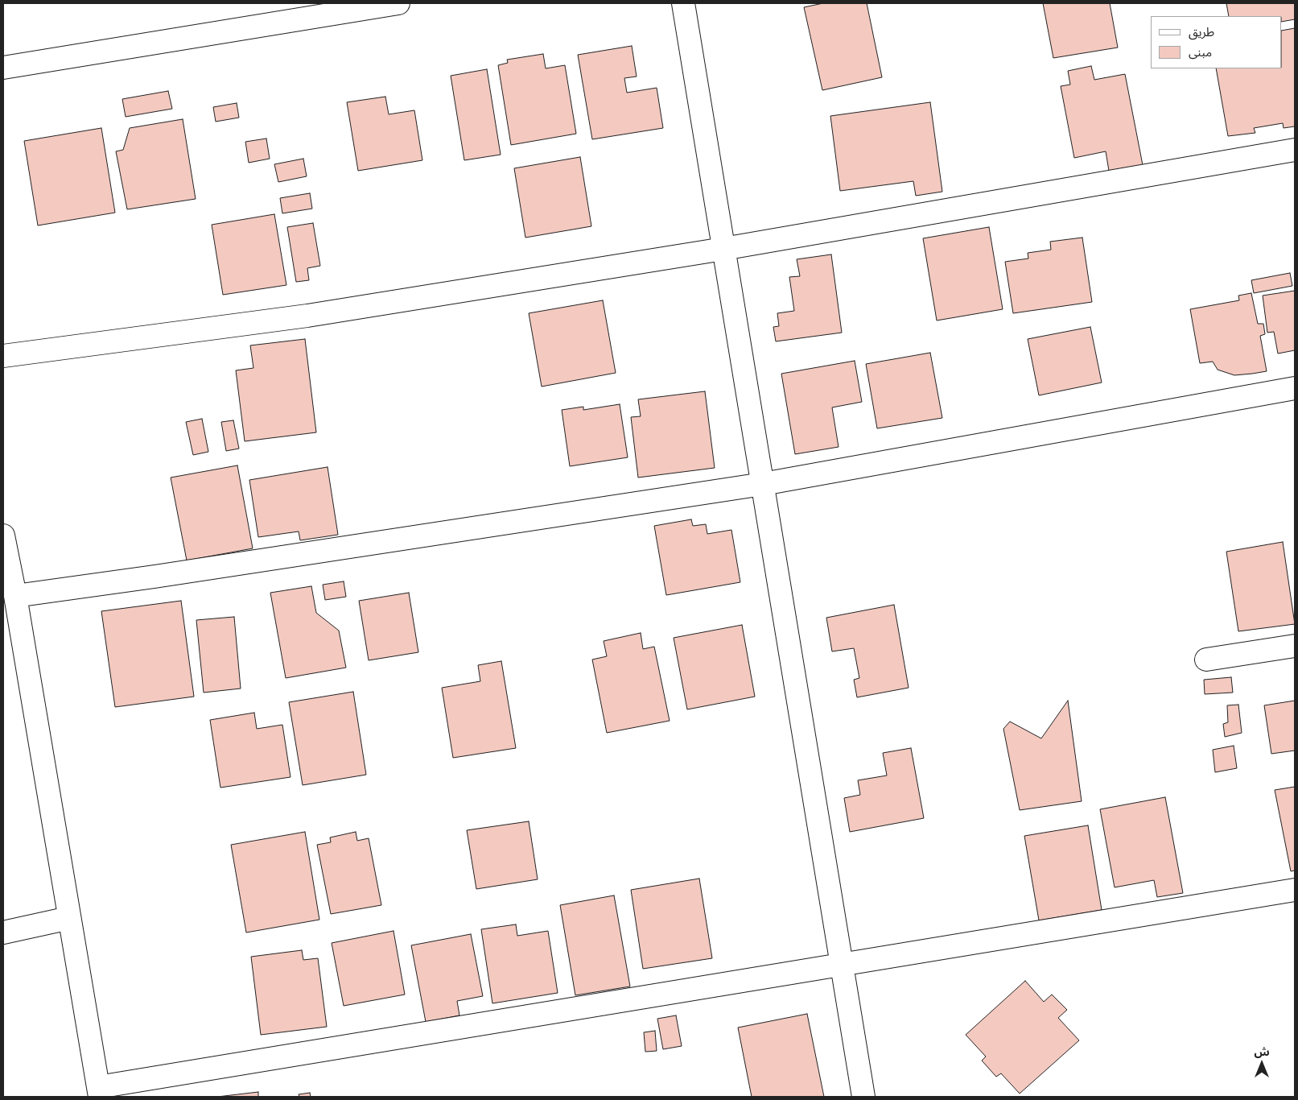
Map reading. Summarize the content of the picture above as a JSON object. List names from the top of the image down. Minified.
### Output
{"legend":["طريق","مبنى"],"north":"top"}
